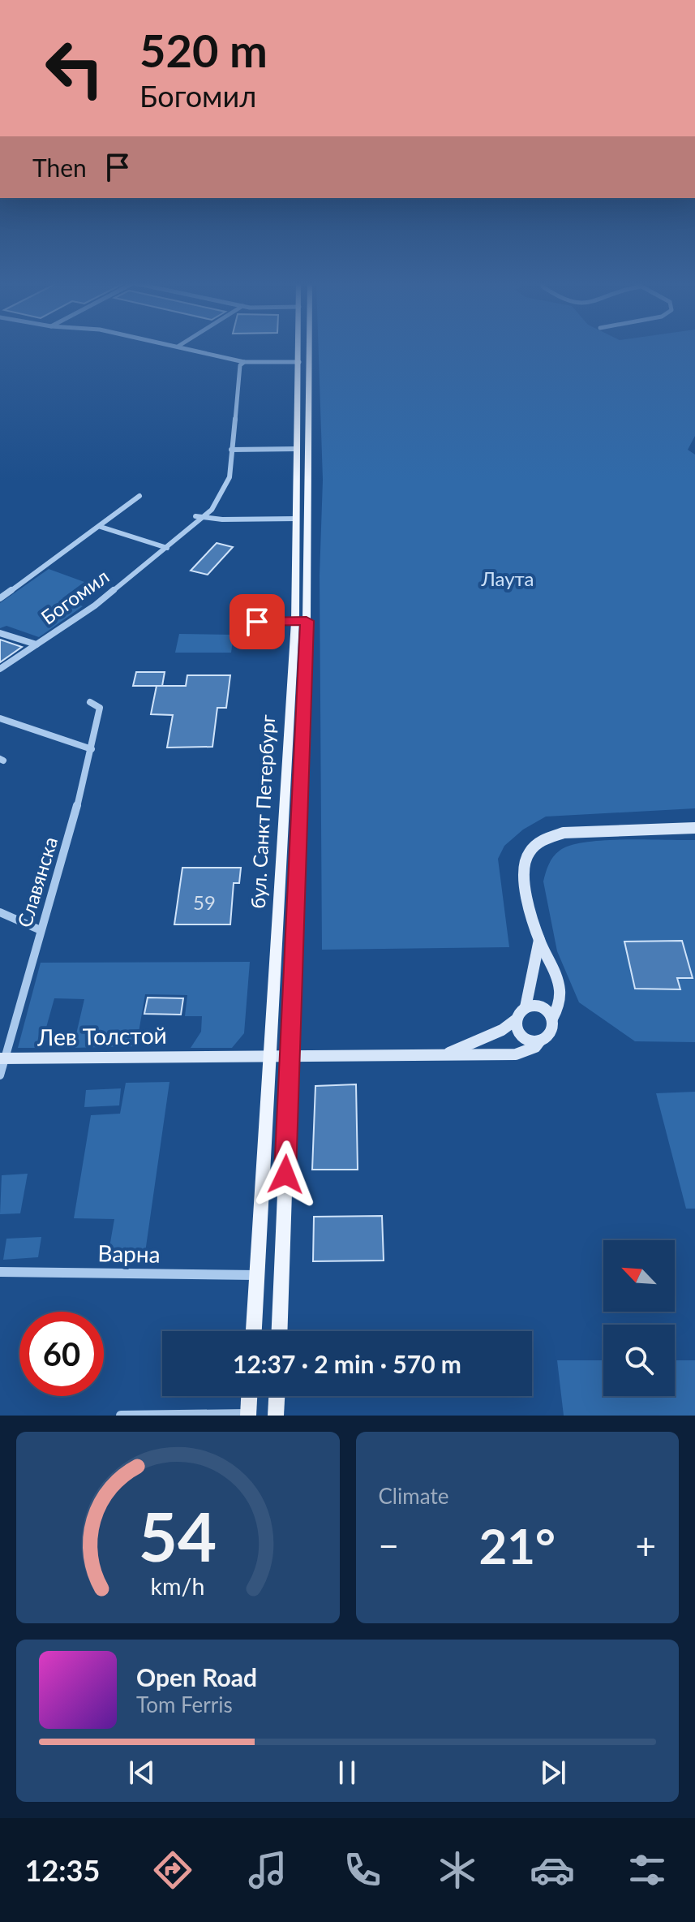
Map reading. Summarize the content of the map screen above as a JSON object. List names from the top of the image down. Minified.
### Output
{"streets":{"main road":["бул. Санкт Петербург"],"street":["Богомил","Славянска","Лев Толстой","Варна"]},"crossings":[["бул. Санкт Петербург","Лев Толстой"],["бул. Санкт Петербург","Варна"],["Славянска","Лев Толстой"]],"parks":["Лаута"],"house_numbers":["59"],"north":"top left","page":{"turn":["520 m","Богомил"],"then":"Then","limit":"60","trip":"12:37 · 2 min · 570 m","tile":"Climate","heat":["−","21°","+"],"song":["Open Road","Tom Ferris"],"tabs":"12:35","gauge":["54","km/h"]}}
